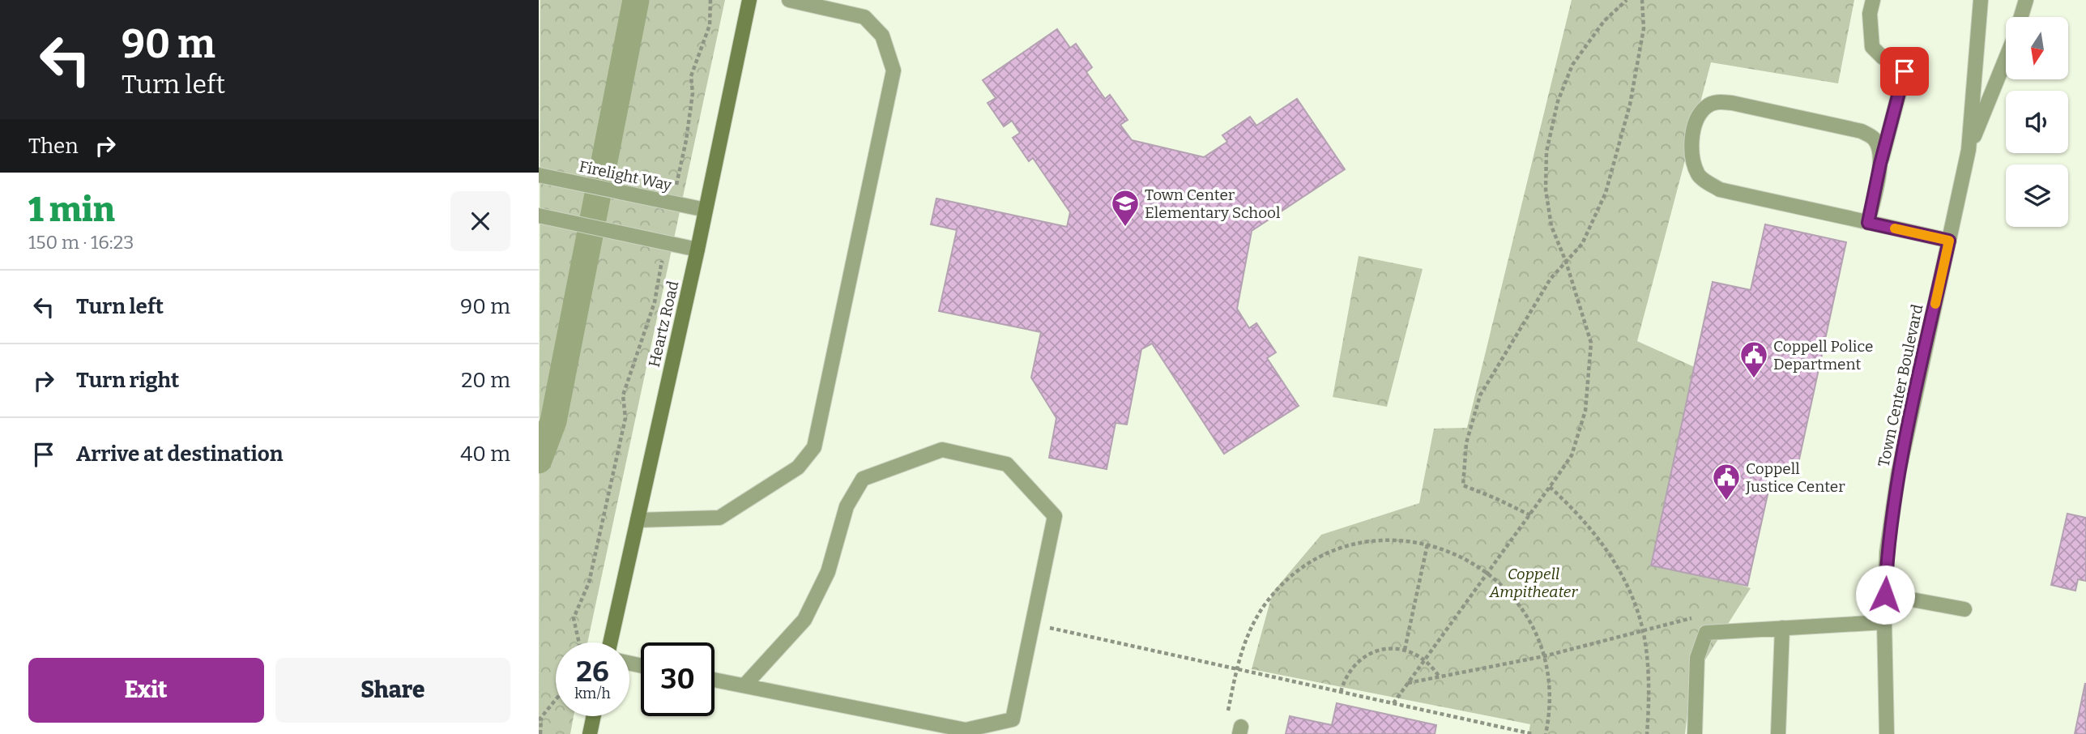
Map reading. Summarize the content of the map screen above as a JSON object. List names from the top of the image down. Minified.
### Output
{"streets":{"street":["Firelight Way","Heartz Road","Town Center Boulevard"]},"crossings":[["Firelight Way","Heartz Road"]],"parks":["Coppell Ampitheater"],"places":{"school or university":["Town Center Elementary School"],"public building":["Coppell Police Department","Coppell Justice Center"]},"north":"bottom","page":{"turn":["90 m","Turn left"],"then":"Then","heading":["1 min","150 m · 16:23"],"list":[{"name":"Turn left","value":"90 m"},{"name":"Turn right","value":"20 m"},{"name":"Arrive at destination","value":"40 m"}],"speed":"26 km/h","limit":"30","buttons":["Exit","Share"]}}
